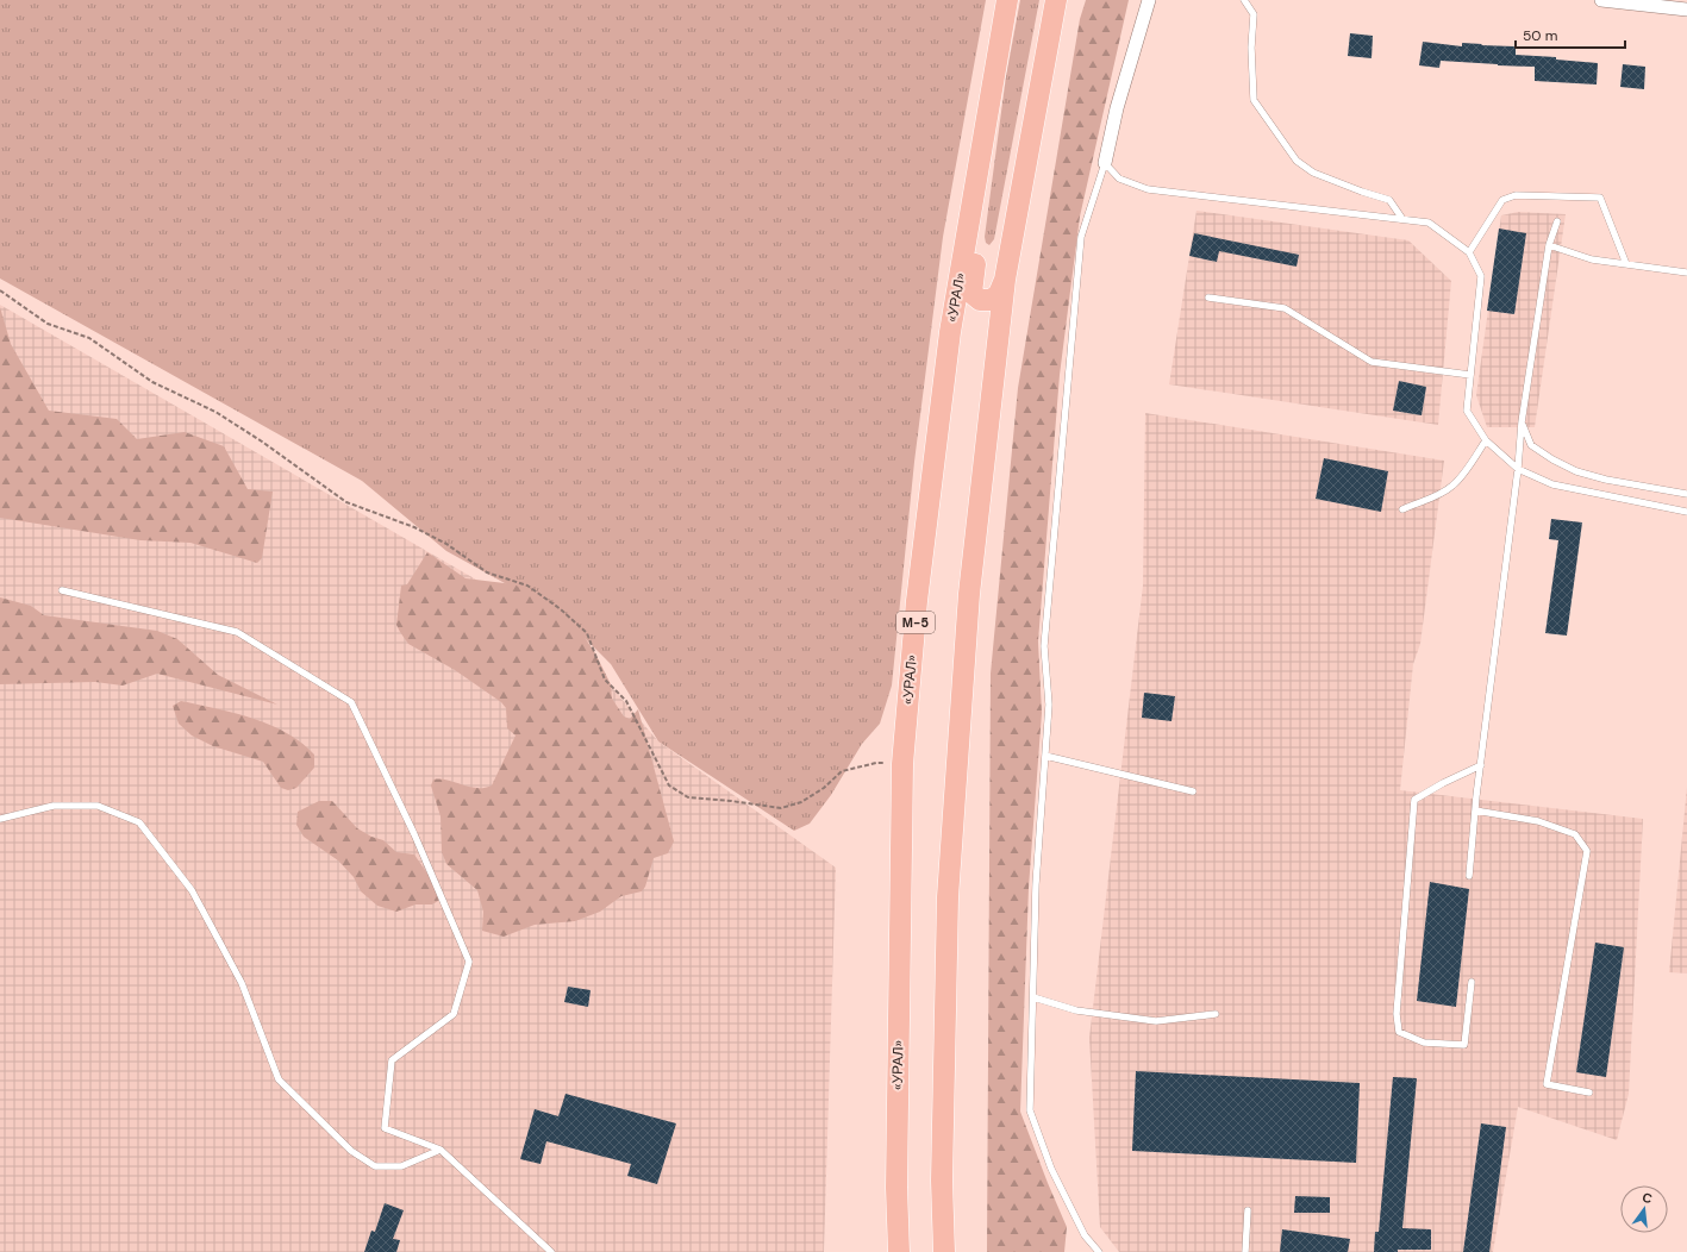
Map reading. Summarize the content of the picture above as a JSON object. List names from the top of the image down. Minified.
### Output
{"streets":{"main road":["«УРАЛ»","М-5"]},"scale_bar":"50 m","north":"top"}
